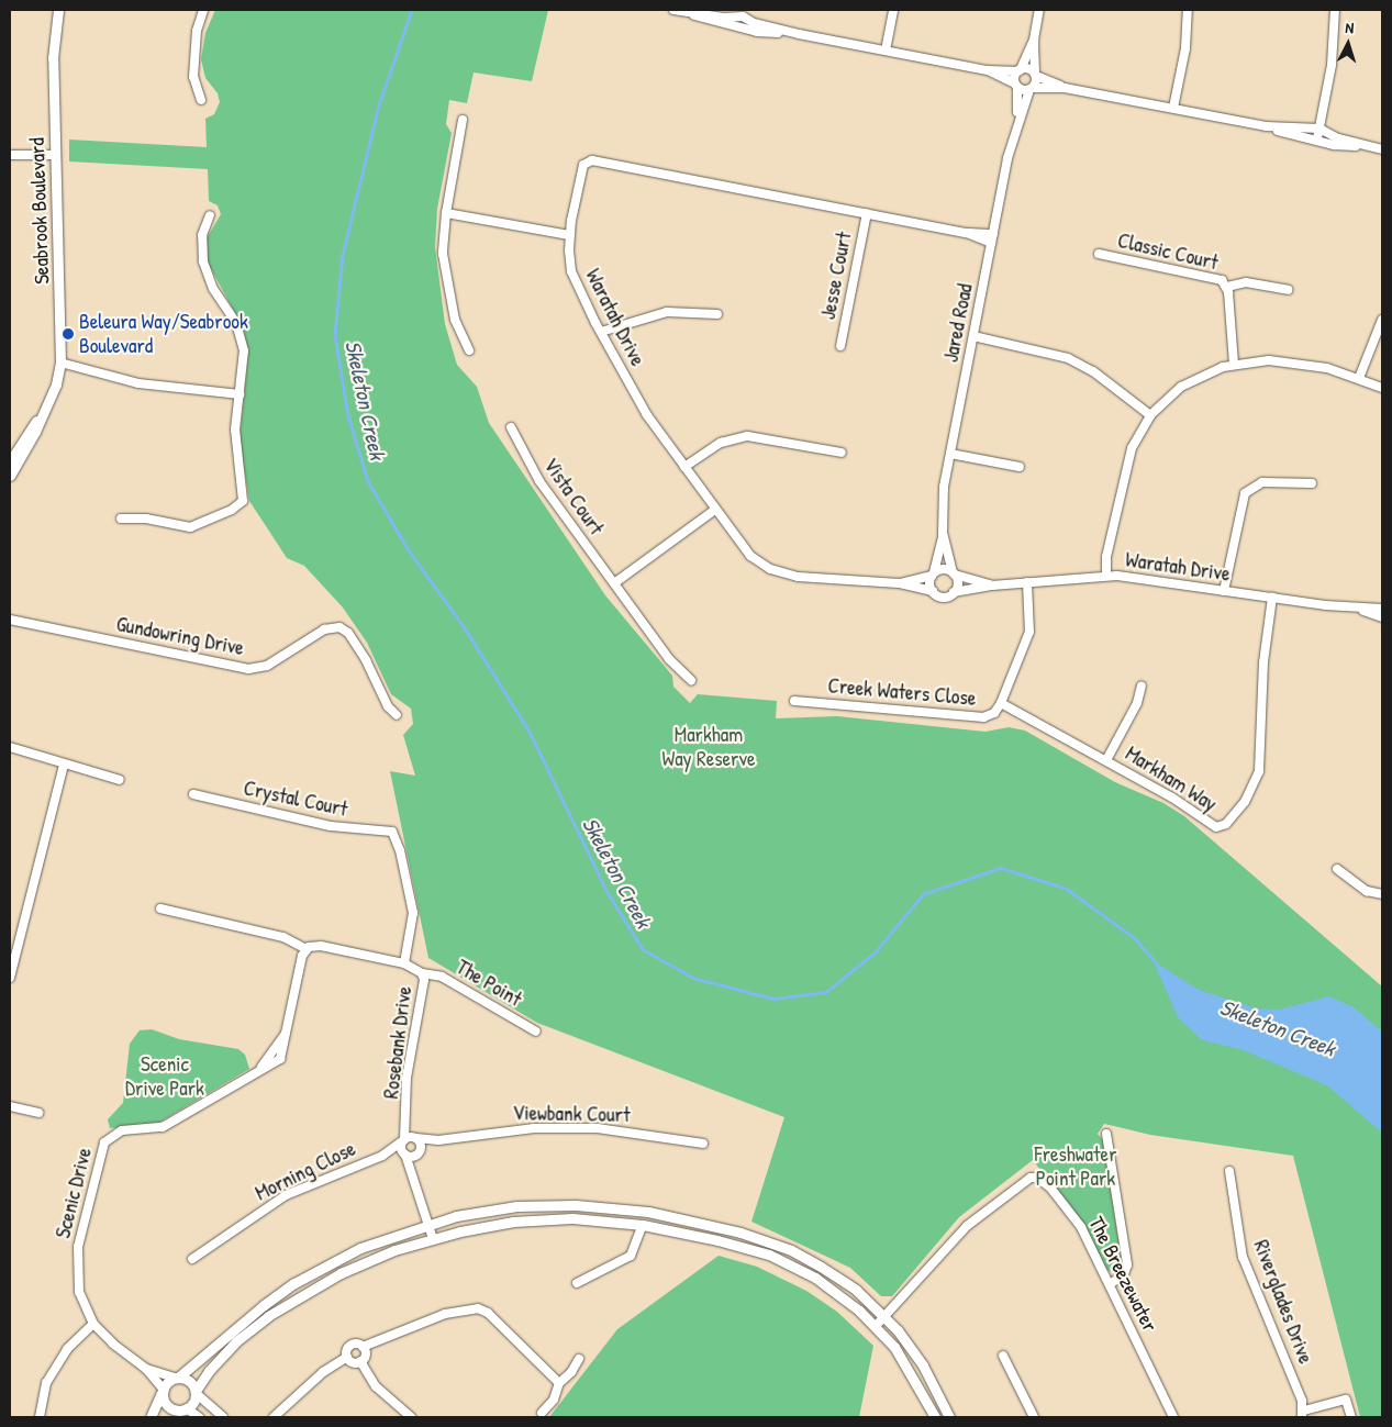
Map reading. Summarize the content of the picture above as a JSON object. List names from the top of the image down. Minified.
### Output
{"streets":{"street":["Seabrook Boulevard","Classic Court","Jesse Court","Waratah Drive","Jared Road","Vista Court","Gundowring Drive","Creek Waters Close","Markham Way","Crystal Court","The Point","Rosebank Drive","Viewbank Court","Morning Close","Scenic Drive","The Breezewater","Riverglades Drive"]},"crossings":[["Jesse Court","Waratah Drive"],["Waratah Drive","Jared Road"],["Waratah Drive","Markham Way"],["Creek Waters Close","Markham Way"],["The Point","Rosebank Drive"],["Rosebank Drive","Viewbank Court"],["Rosebank Drive","Morning Close"],["Viewbank Court","Morning Close"]],"water":["Skeleton Creek"],"parks":["Markham Way Reserve","Scenic Drive Park","Freshwater Point Park"],"places":["Beleura Way/Seabrook Boulevard"],"north":"top"}
